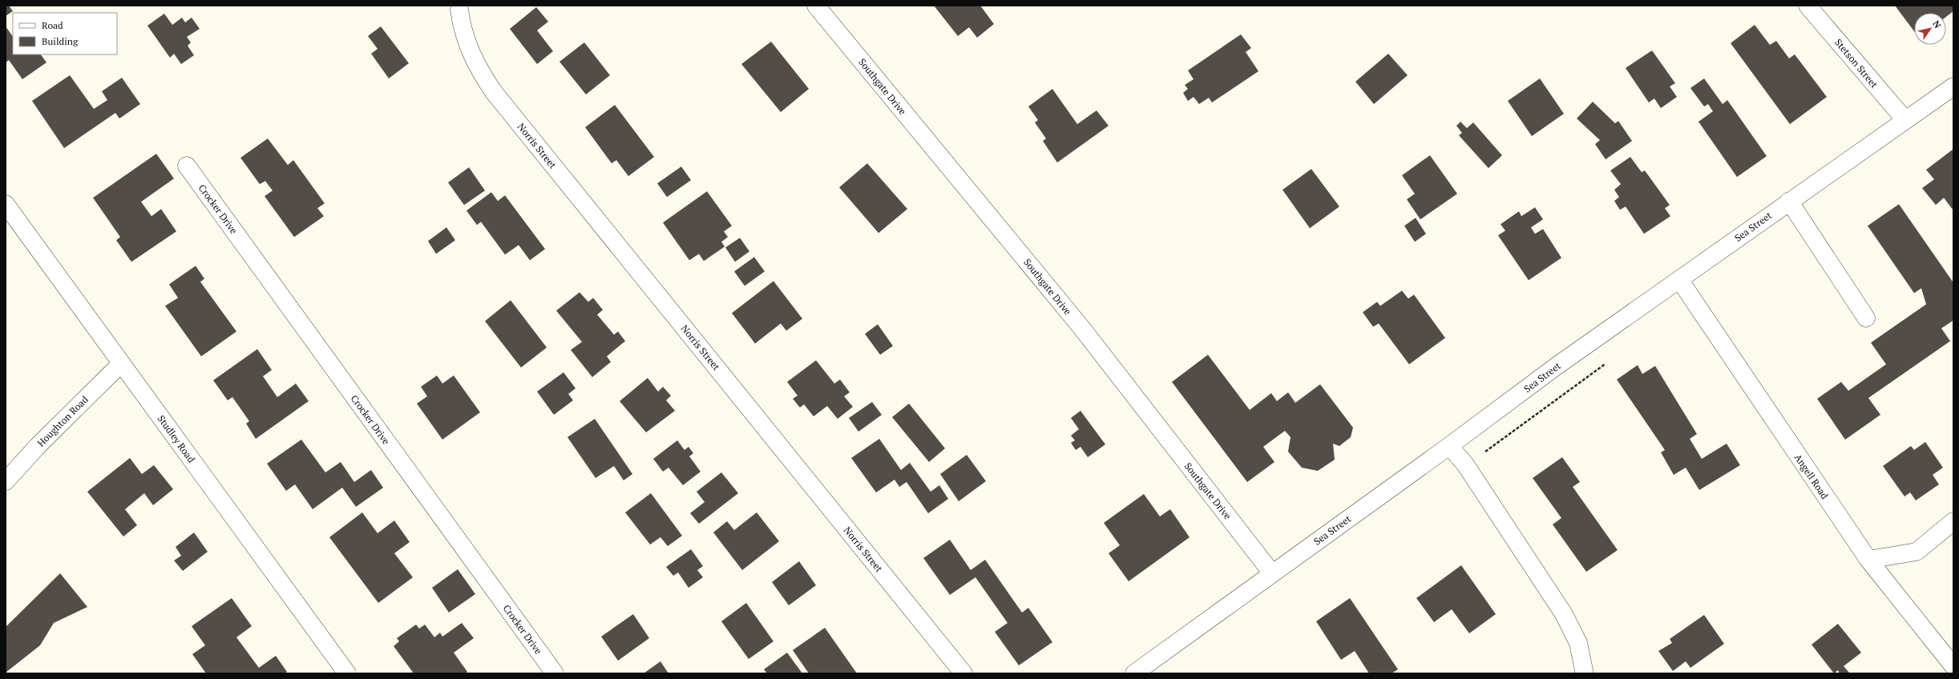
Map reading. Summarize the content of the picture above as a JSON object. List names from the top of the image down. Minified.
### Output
{"streets":{"street":["Stetson Street","Southgate Drive","Norris Street","Crocker Drive","Sea Street","Houghton Road","Studley Road","Angell Road"]},"crossings":[["Stetson Street","Sea Street"],["Southgate Drive","Sea Street"],["Sea Street","Angell Road"],["Houghton Road","Studley Road"]],"legend":["Road","Building"],"north":"top right"}
